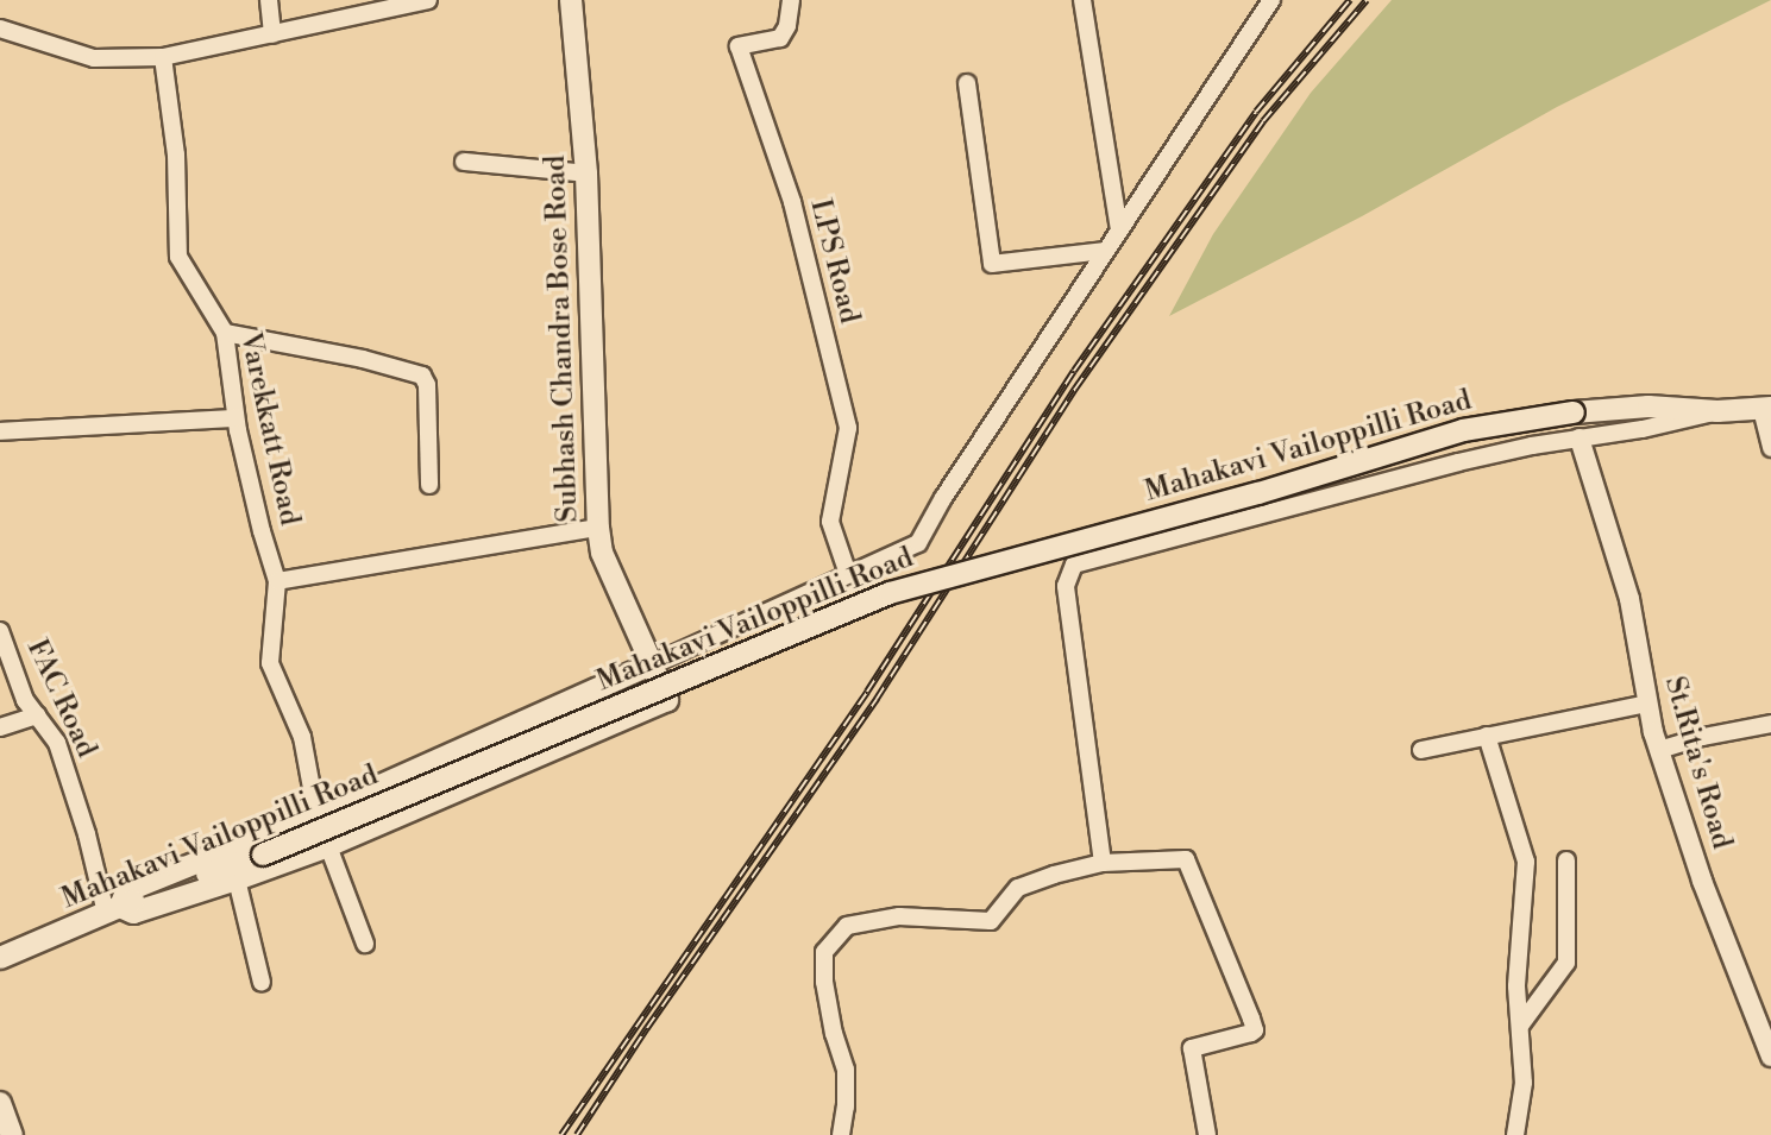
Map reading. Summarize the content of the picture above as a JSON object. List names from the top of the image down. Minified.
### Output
{"streets":{"main road":["Subhash Chandra Bose Road","Mahakavi Vailoppilli Road"],"street":["LPS Road","Varekkatt Road","FAC Road","St.Rita's Road"]},"crossings":[["Mahakavi Vailoppilli Road","FAC Road"]]}
